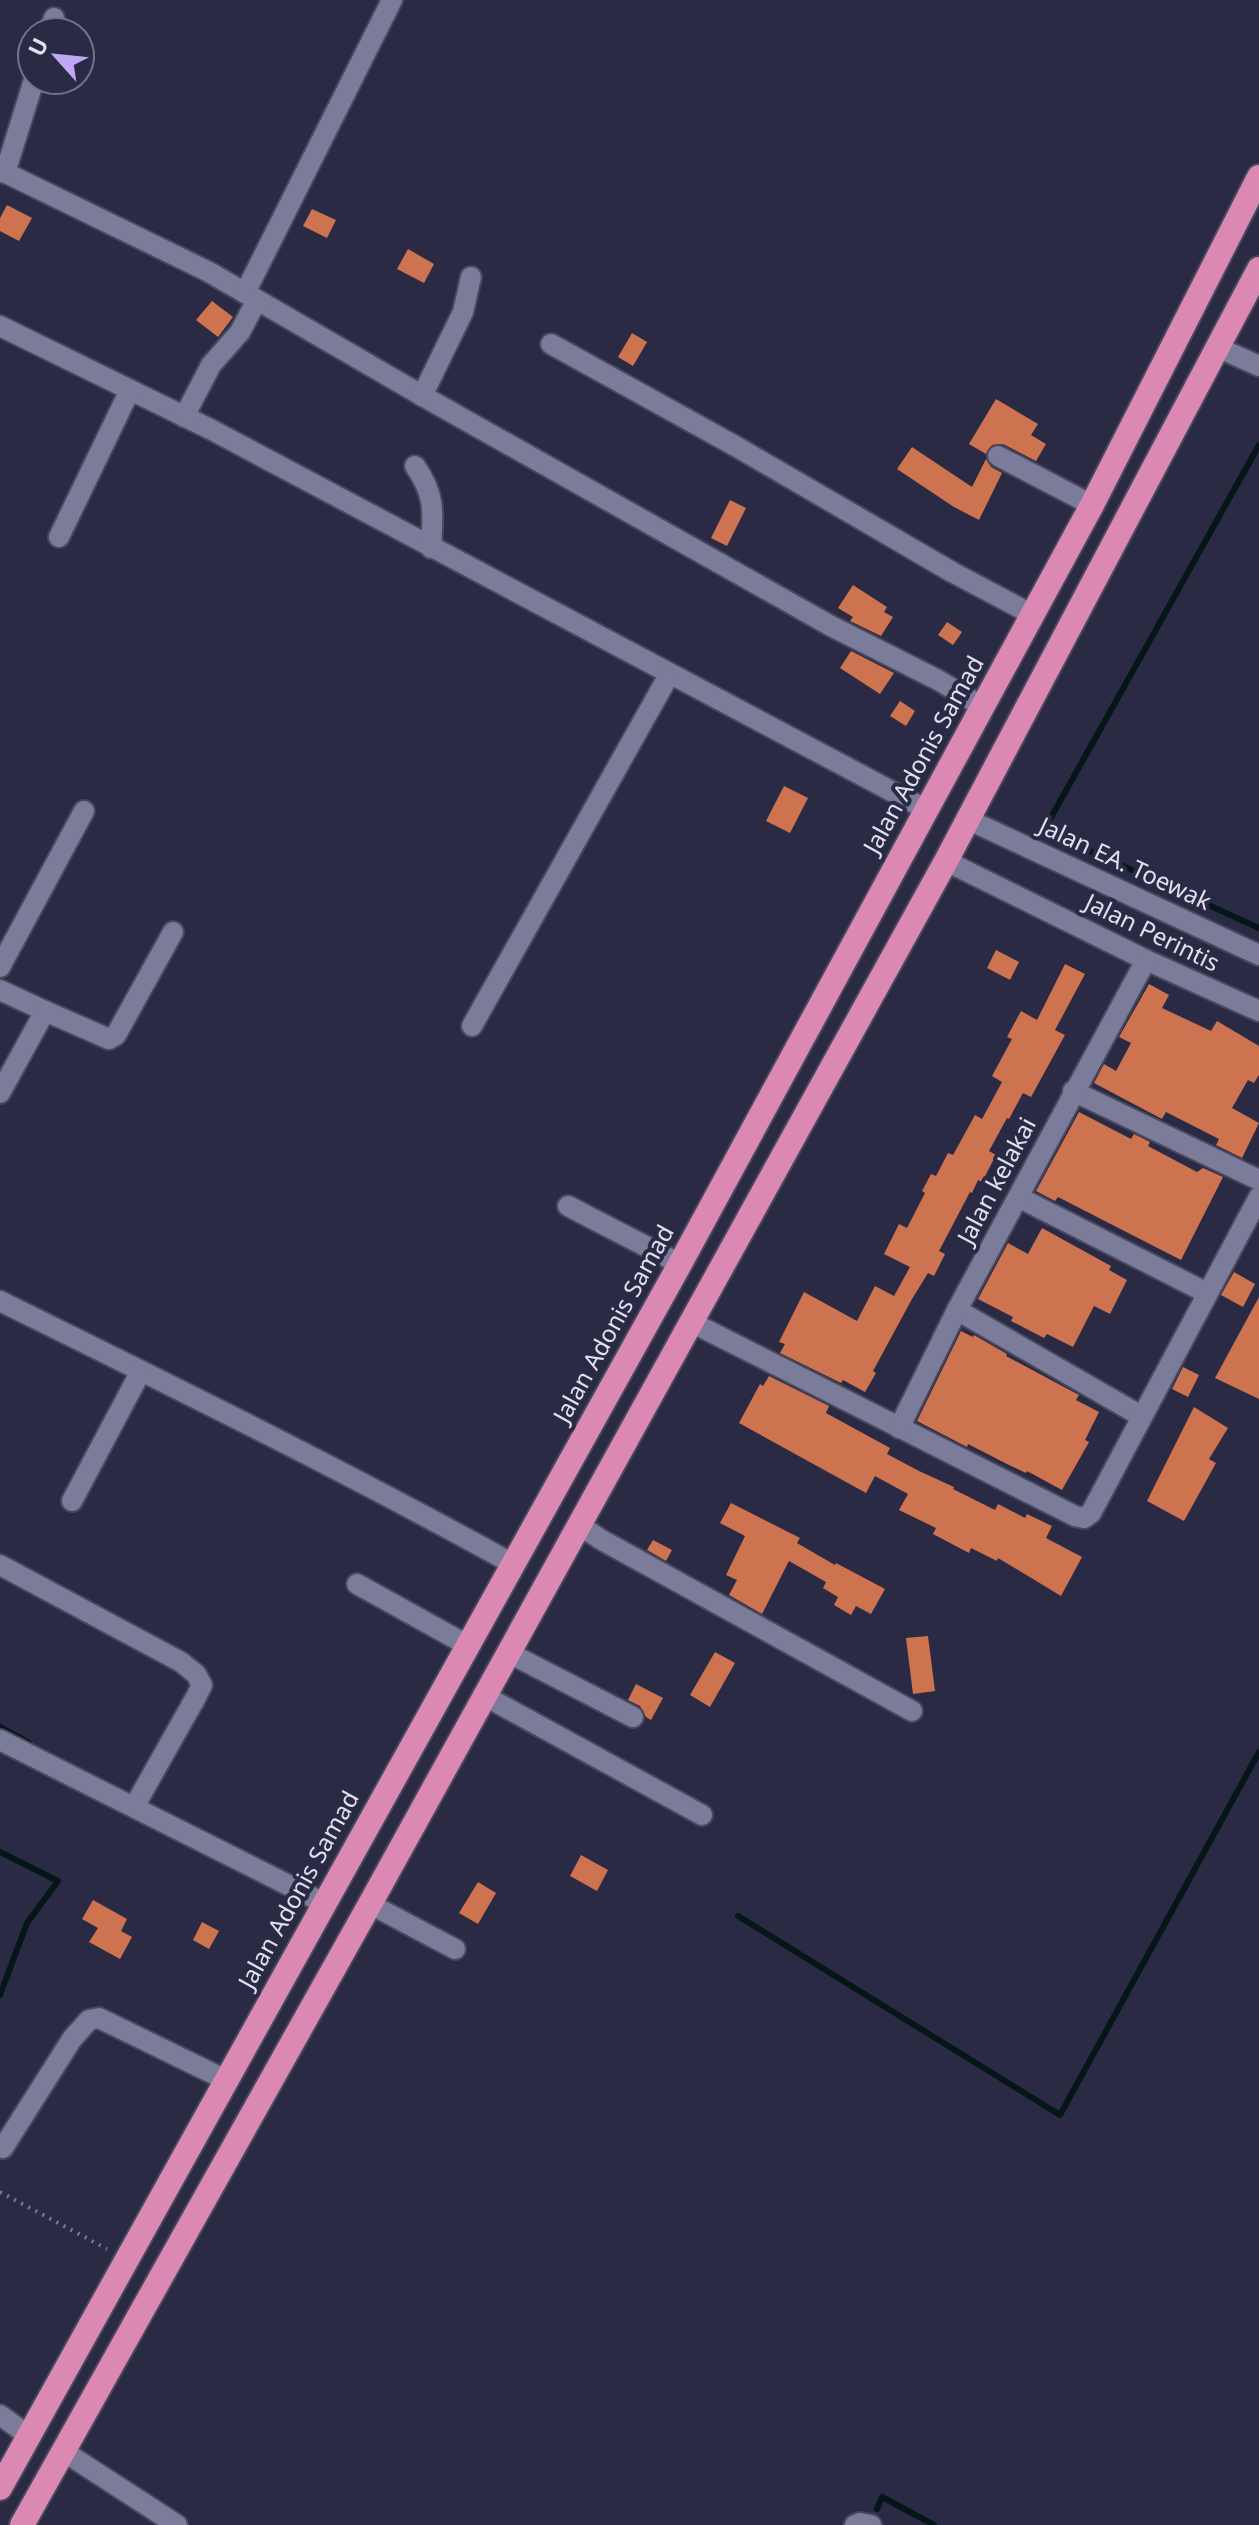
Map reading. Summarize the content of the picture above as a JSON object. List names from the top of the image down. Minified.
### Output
{"streets":{"highway":["Jalan Adonis Samad"],"street":["Jalan EA. Toewak","Jalan Perintis","Jalan kelakai"]},"crossings":[["Jalan Perintis","Jalan kelakai"]],"north":"top left"}
